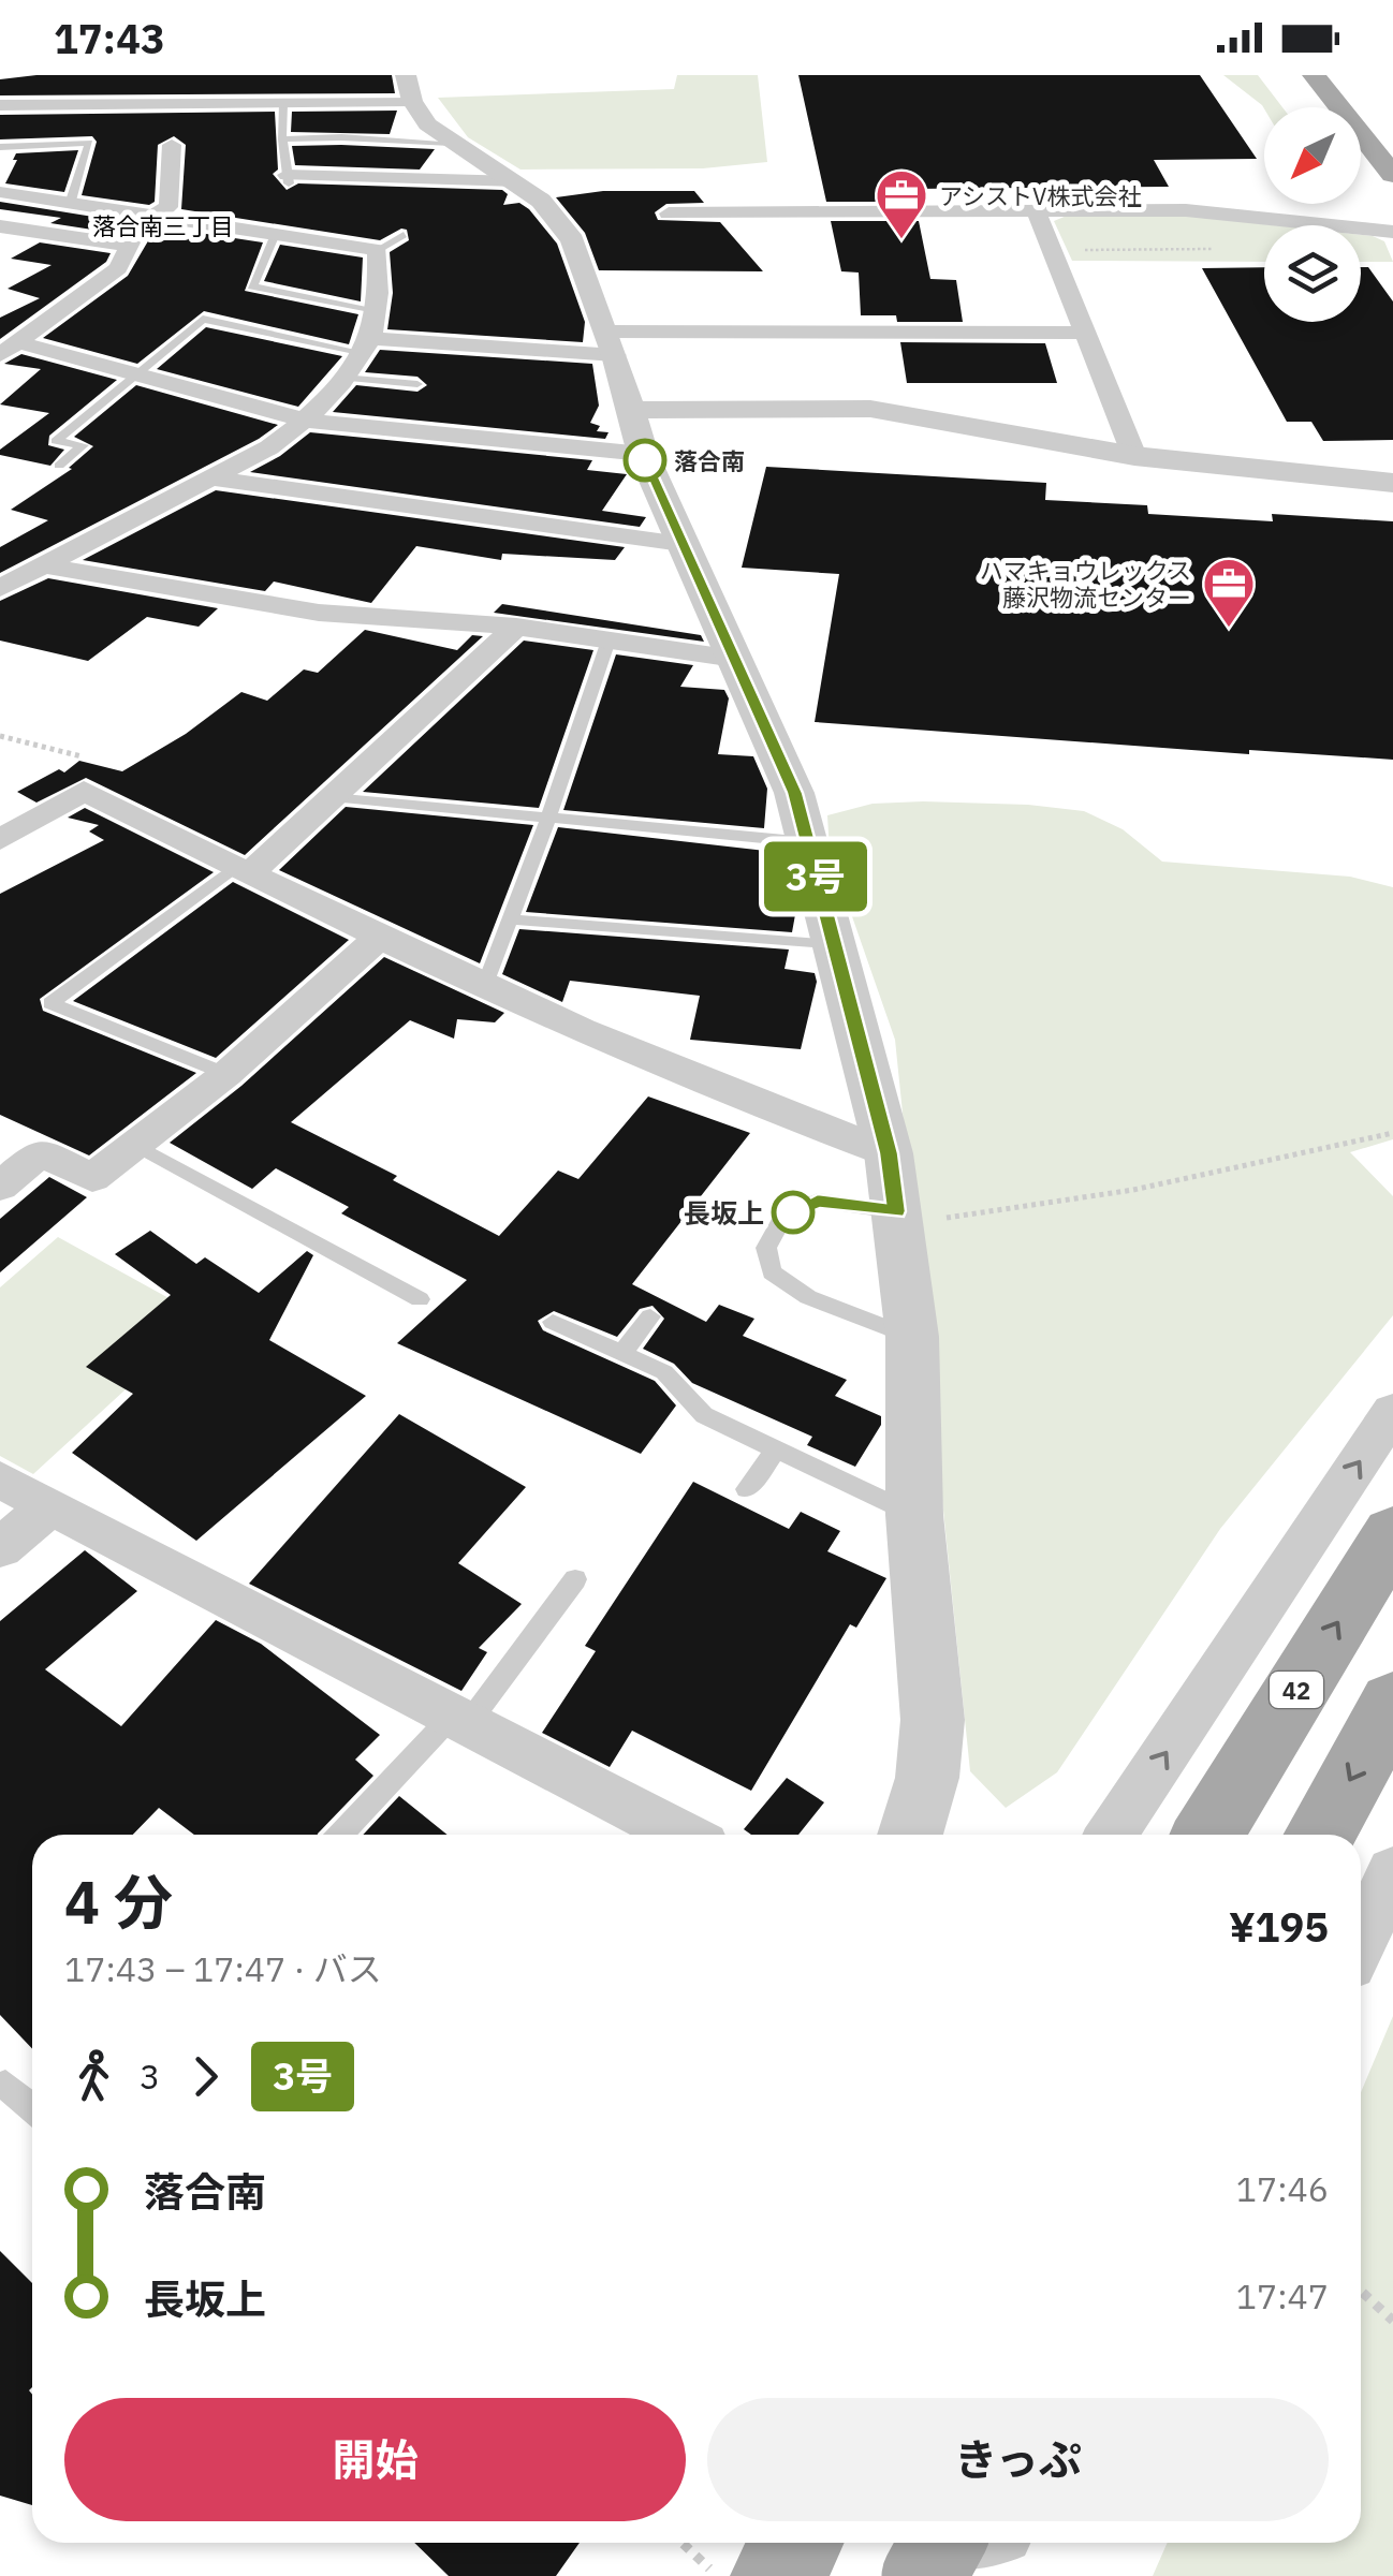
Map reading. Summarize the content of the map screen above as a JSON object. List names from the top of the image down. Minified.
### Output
{"streets":{"main road":["42"]},"districts":["落合南三丁目"],"places":{"office":["アシストV株式会社","ハマキョウレックス 藤沢物流センター"],"other":["落合南","長坂上"]},"lines":["bus line 3号"],"north":"bottom left","page":{"status":"17:43","on_map":"3号","heading":["4 分","17:43 – 17:47 · バス","¥195"],"legs":["3","3号"],"list":[{"name":"落合南","value":"17:46"},{"name":"長坂上","value":"17:47"}],"buttons":["開始","きっぷ"]}}
